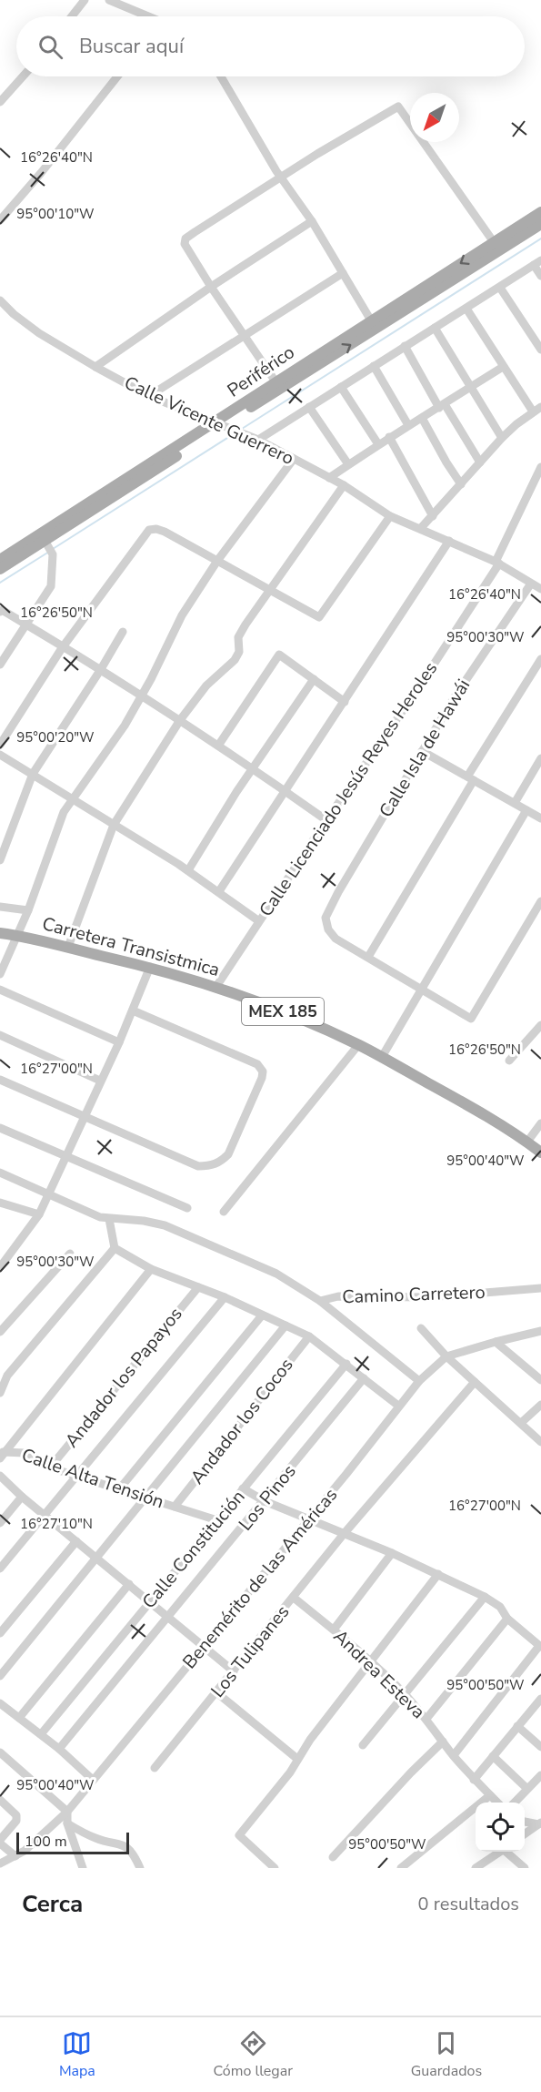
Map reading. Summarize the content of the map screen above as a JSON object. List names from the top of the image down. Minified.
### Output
{"streets":{"main road":["Periférico","Carretera Transistmica","MEX 185"],"street":["Calle Vicente Guerrero","Calle Isla de Hawái","Calle Licenciado Jesús Reyes Heroles","Camino Carretero","Andador los Papayos","Andador los Cocos","Calle Alta Tensión","Los Pinos","Calle Constitución","Benemérito de las Américas","Los Tulipanes","Andrea Esteva"]},"crossings":[["Periférico","Calle Vicente Guerrero"],["Calle Vicente Guerrero","Calle Isla de Hawái"],["Calle Vicente Guerrero","Calle Licenciado Jesús Reyes Heroles"],["Calle Licenciado Jesús Reyes Heroles","Carretera Transistmica"],["Andador los Papayos","Calle Alta Tensión"],["Andador los Cocos","Calle Alta Tensión"],["Calle Alta Tensión","Calle Constitución"],["Los Tulipanes","Andrea Esteva"]],"scale_bar":"100 m","north":"bottom left","page":{"search":"Buscar aquí","scale":"100 m","heading":["Cerca","0 resultados"],"nav":["Mapa","Cómo llegar","Guardados"]},"coordinates":["16°26'40\"N","95°00'10\"W","16°26'50\"N","95°00'30\"W","95°00'20\"W","16°27'00\"N","95°00'40\"W","16°27'10\"N","95°00'50\"W"]}
